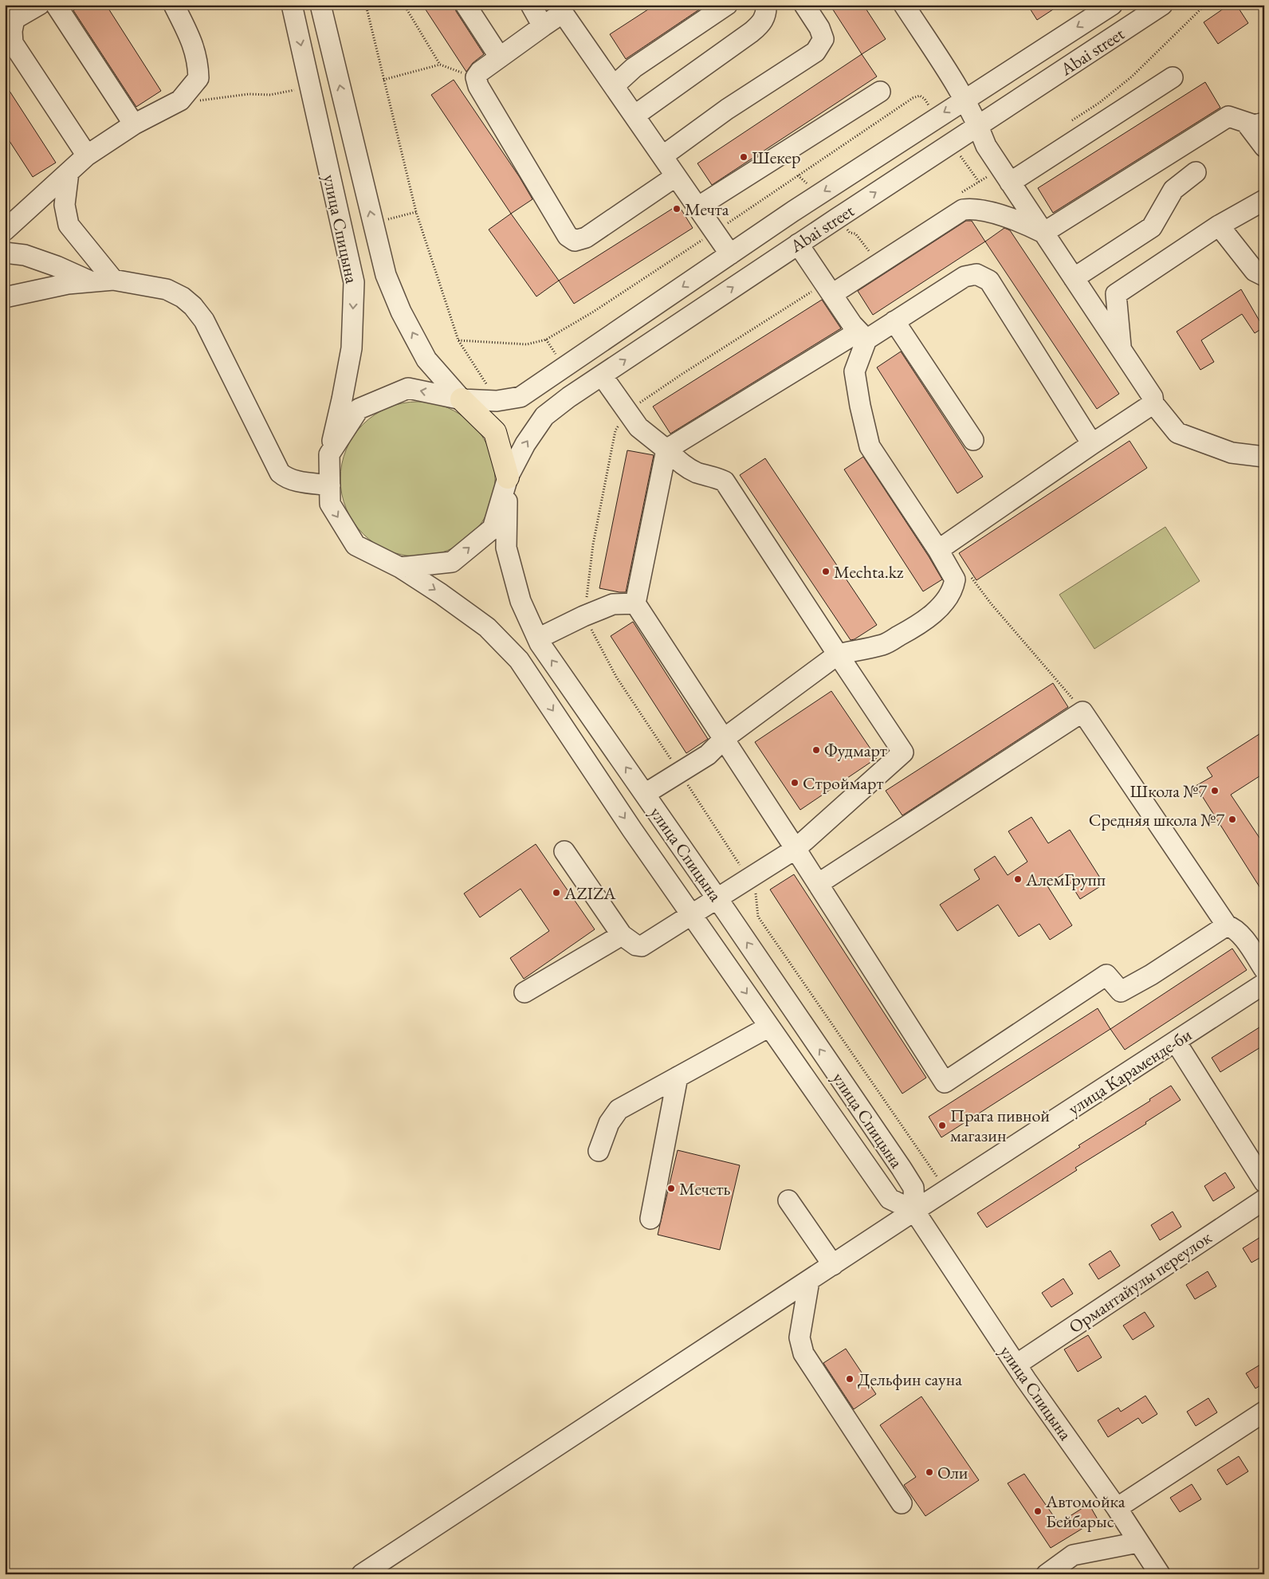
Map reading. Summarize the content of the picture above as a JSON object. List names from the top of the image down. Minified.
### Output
{"streets":{"street":["Abai street","улица Спицына","улица Караменде-би","Ормантайулы переулок"]},"crossings":[["Abai street","улица Спицына"],["улица Спицына","улица Караменде-би"],["улица Спицына","Ормантайулы переулок"]],"places":["Шекер","Мечта","Mechta.kz","Фудмарт","Строймарт","Школа №7","Средняя школа №7","АлемГрупп","AZIZA","Прага пивной магазин","Мечеть","Дельфин сауна","Оли","Автомойка Бейбарыс"]}
